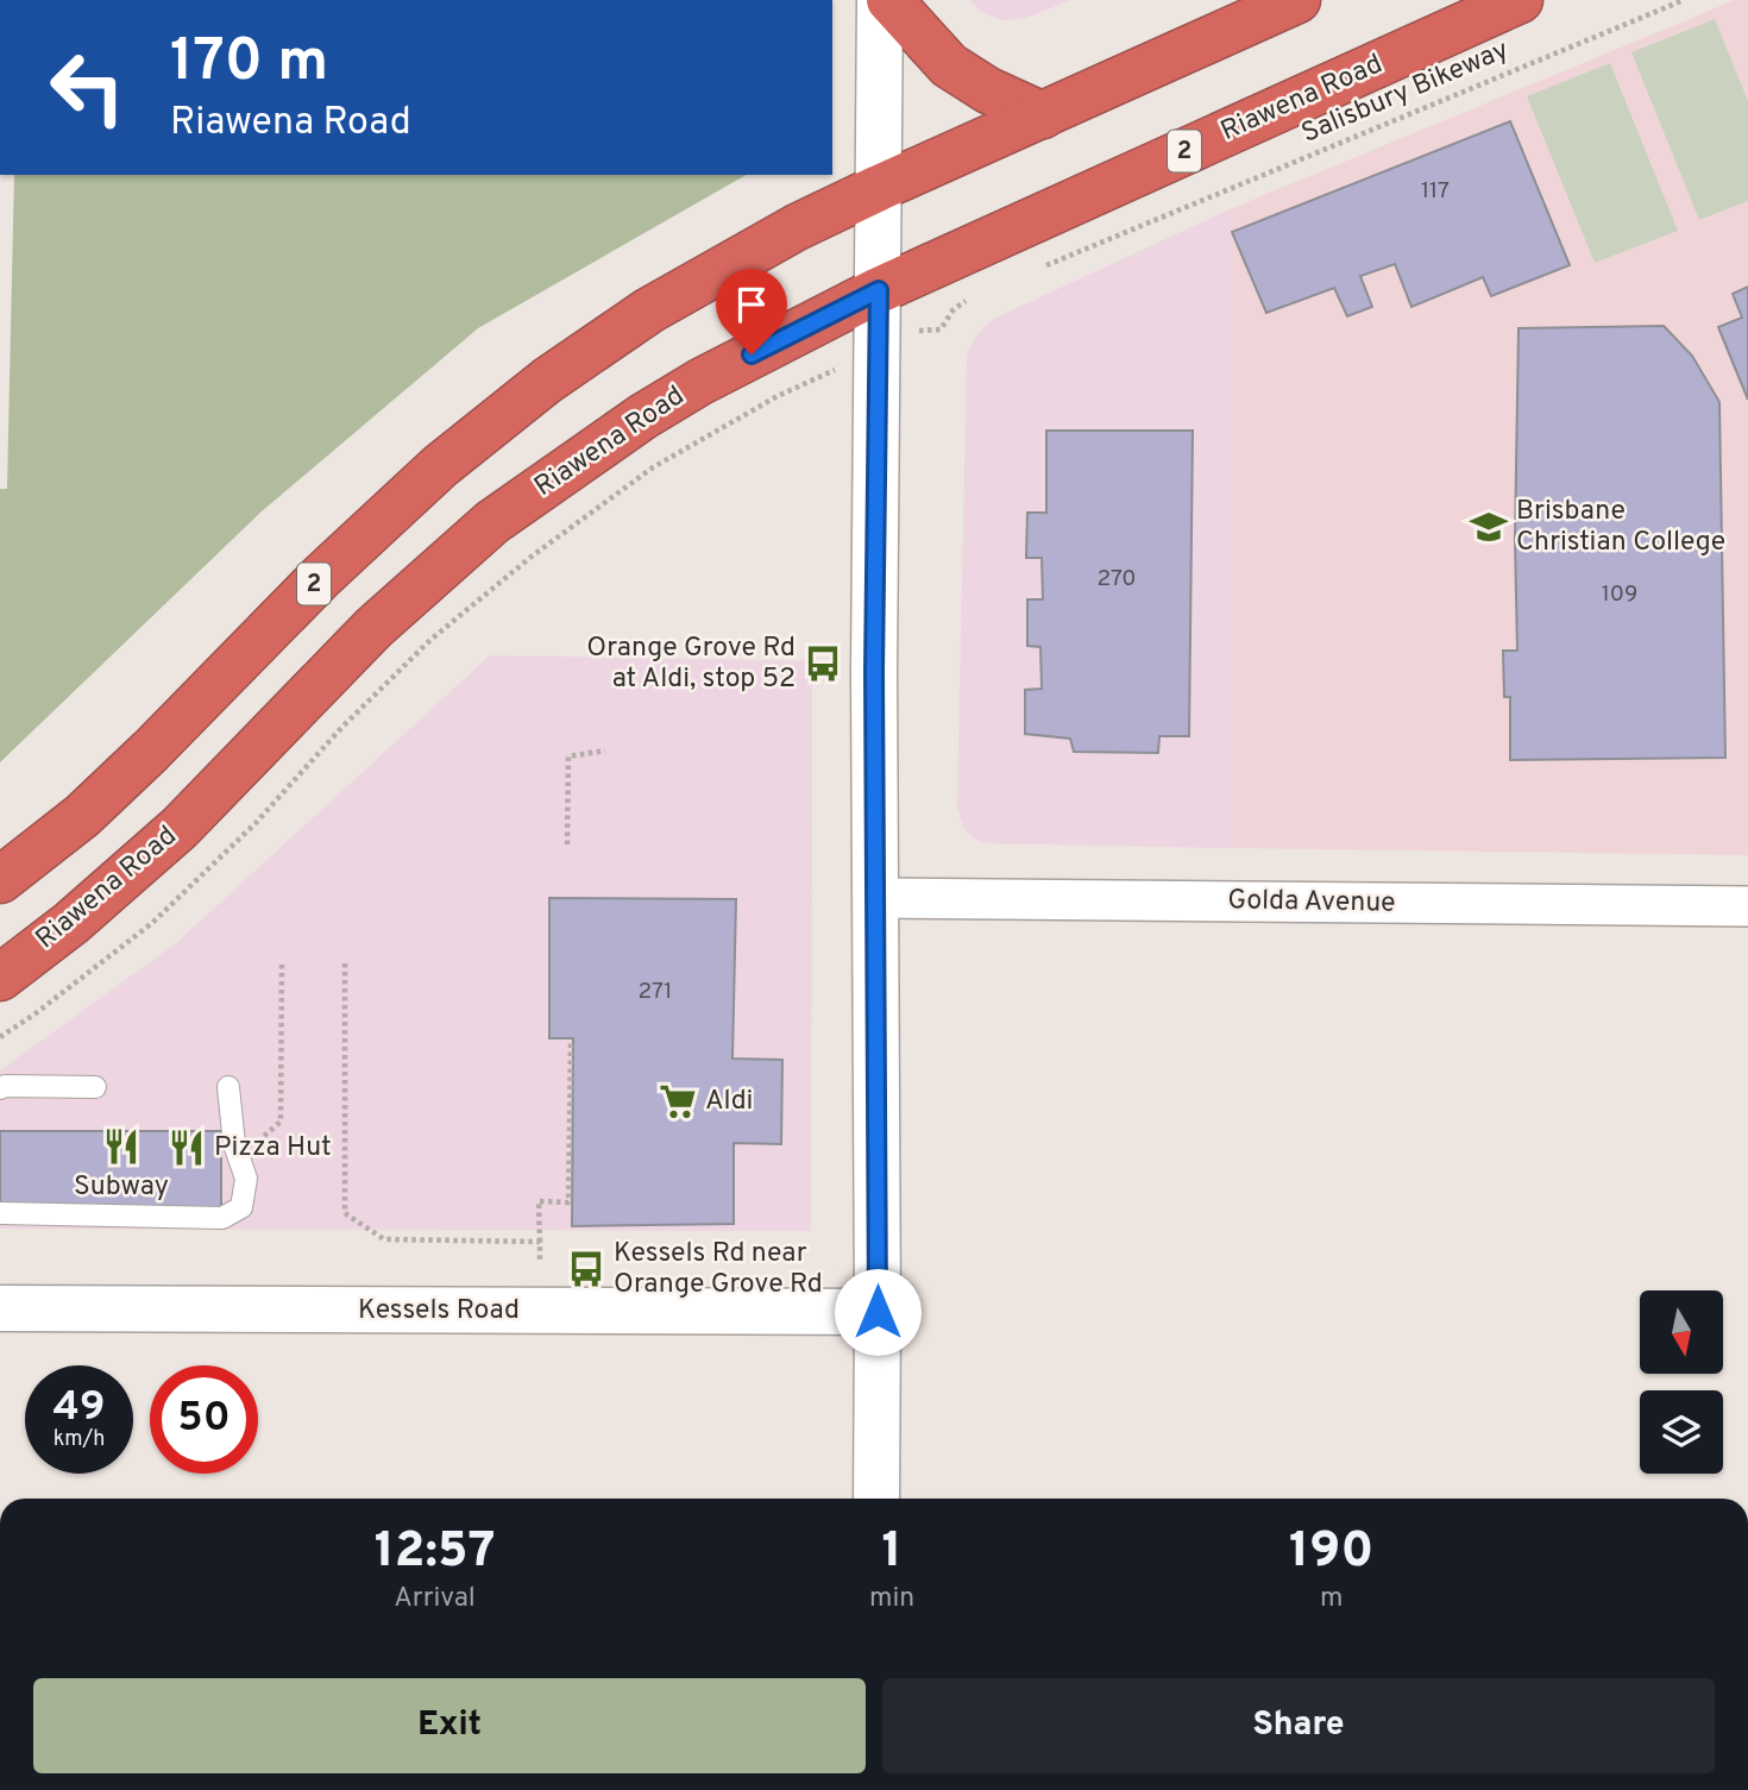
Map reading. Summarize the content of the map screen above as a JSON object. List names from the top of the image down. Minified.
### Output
{"streets":{"highway":["Riawena Road","2"],"main road":["Kessels Road"],"street":["Golda Avenue"],"path":["Salisbury Bikeway"]},"places":{"school or university":["Brisbane Christian College"],"bus stop":["Orange Grove Rd at Aldi, stop 52","Kessels Rd near Orange Grove Rd"],"supermarket":["Aldi"],"restaurant":["Subway","Pizza Hut"]},"house_numbers":["117","270","109","271"],"north":"bottom","page":{"turn":["170 m","Riawena Road"],"speed":"49 km/h","limit":"50","eta":["12:57","Arrival","1","min","190","m"],"buttons":["Exit","Share"]}}
